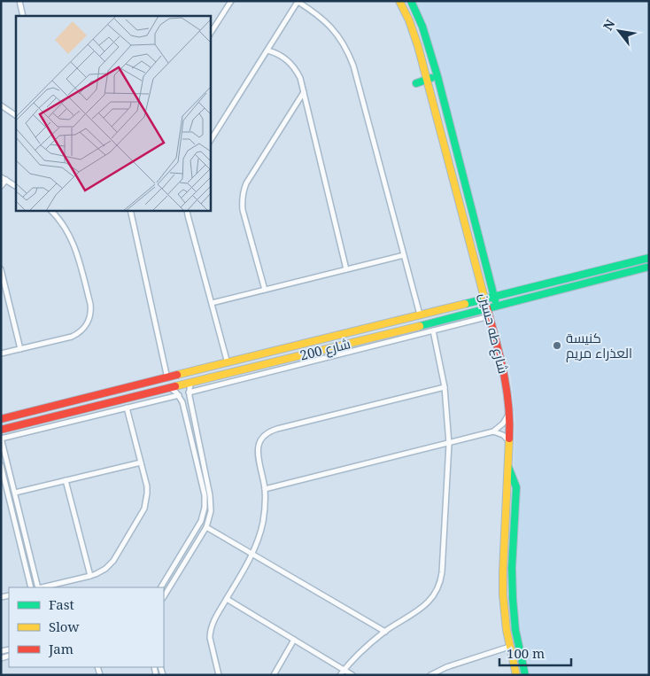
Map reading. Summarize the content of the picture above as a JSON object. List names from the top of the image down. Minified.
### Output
{"streets":{"street":["شارع طه حسين","شارع 200"]},"crossings":[["شارع طه حسين","شارع 200"]],"places":["كنيسة العذراء مريم"],"legend":["Fast","Slow","Jam"],"scale_bar":"100 m","north":"top left"}
